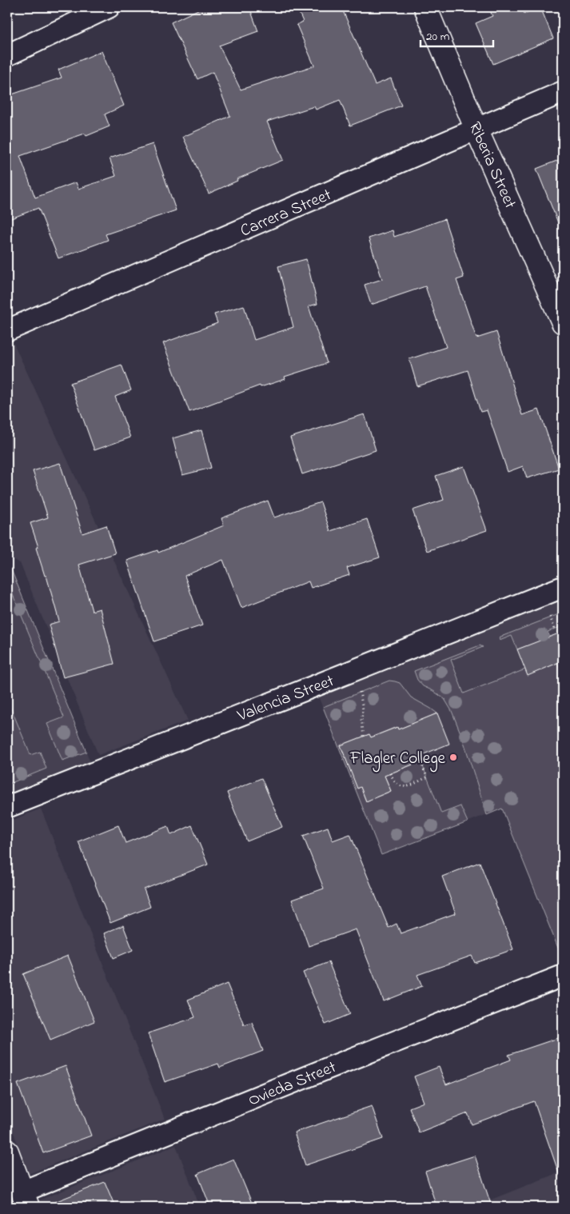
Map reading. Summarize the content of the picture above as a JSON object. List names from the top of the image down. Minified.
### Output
{"streets":{"street":["Riberia Street","Carrera Street","Valencia Street","Ovieda Street"]},"crossings":[["Riberia Street","Carrera Street"]],"places":["Flagler College"],"scale_bar":"20 m"}
